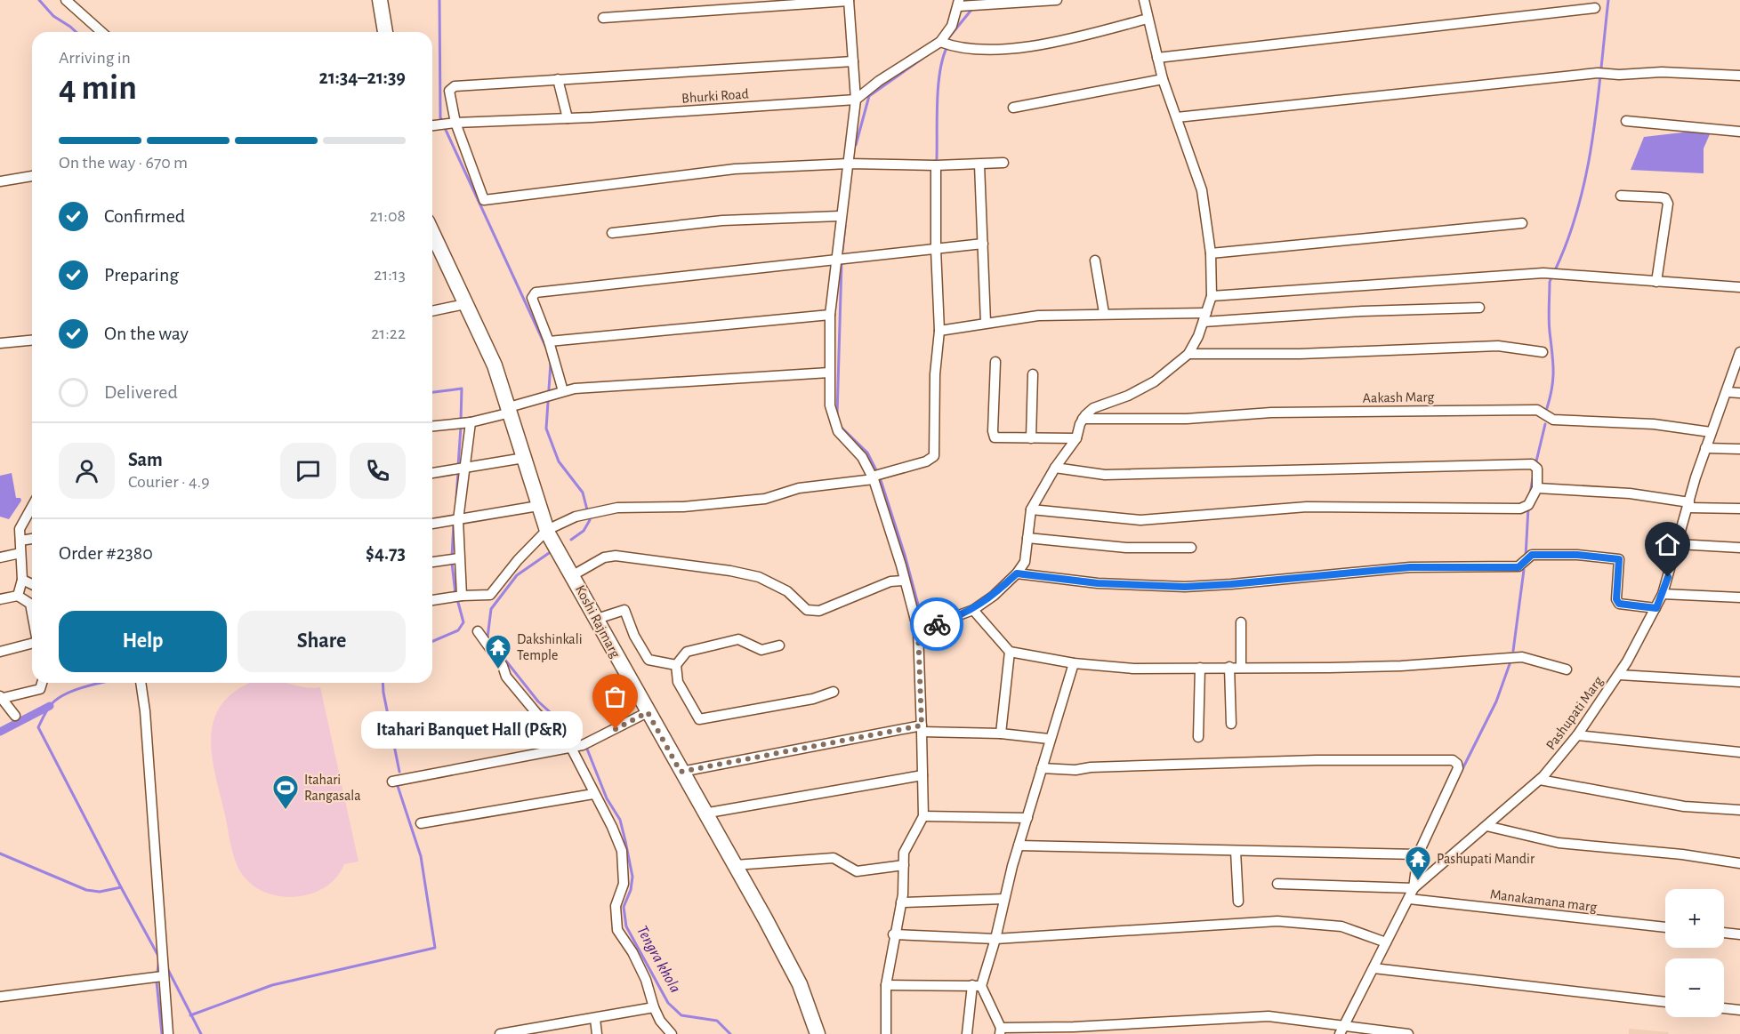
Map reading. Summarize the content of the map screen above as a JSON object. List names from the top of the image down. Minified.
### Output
{"streets":{"main road":["Koshi Rajmarg"],"street":["Bhurki Road","Aakash Marg","Pashupati Marg","Manakamana marg"]},"crossings":[["Aakash Marg","Pashupati Marg"],["Pashupati Marg","Manakamana marg"]],"water":["Tengra khola"],"places":{"temple":["Dakshinkali Temple","Pashupati Mandir"],"other":["Itahari Banquet Hall (P&R)"],"sports":["Itahari Rangasala"]},"page":{"heading":["4 min","Arriving in","21:34–21:39"],"panel":["Sam","Courier · 4.9","Order #2380","$4.73"],"bar":"On the way · 670 m","list":[["Confirmed","21:08"],["Preparing","21:13"],["On the way","21:22"],"Delivered"],"buttons":["Help","Share"],"bubble":"Itahari Banquet Hall (P&R)","map_buttons":["+","−"]}}
